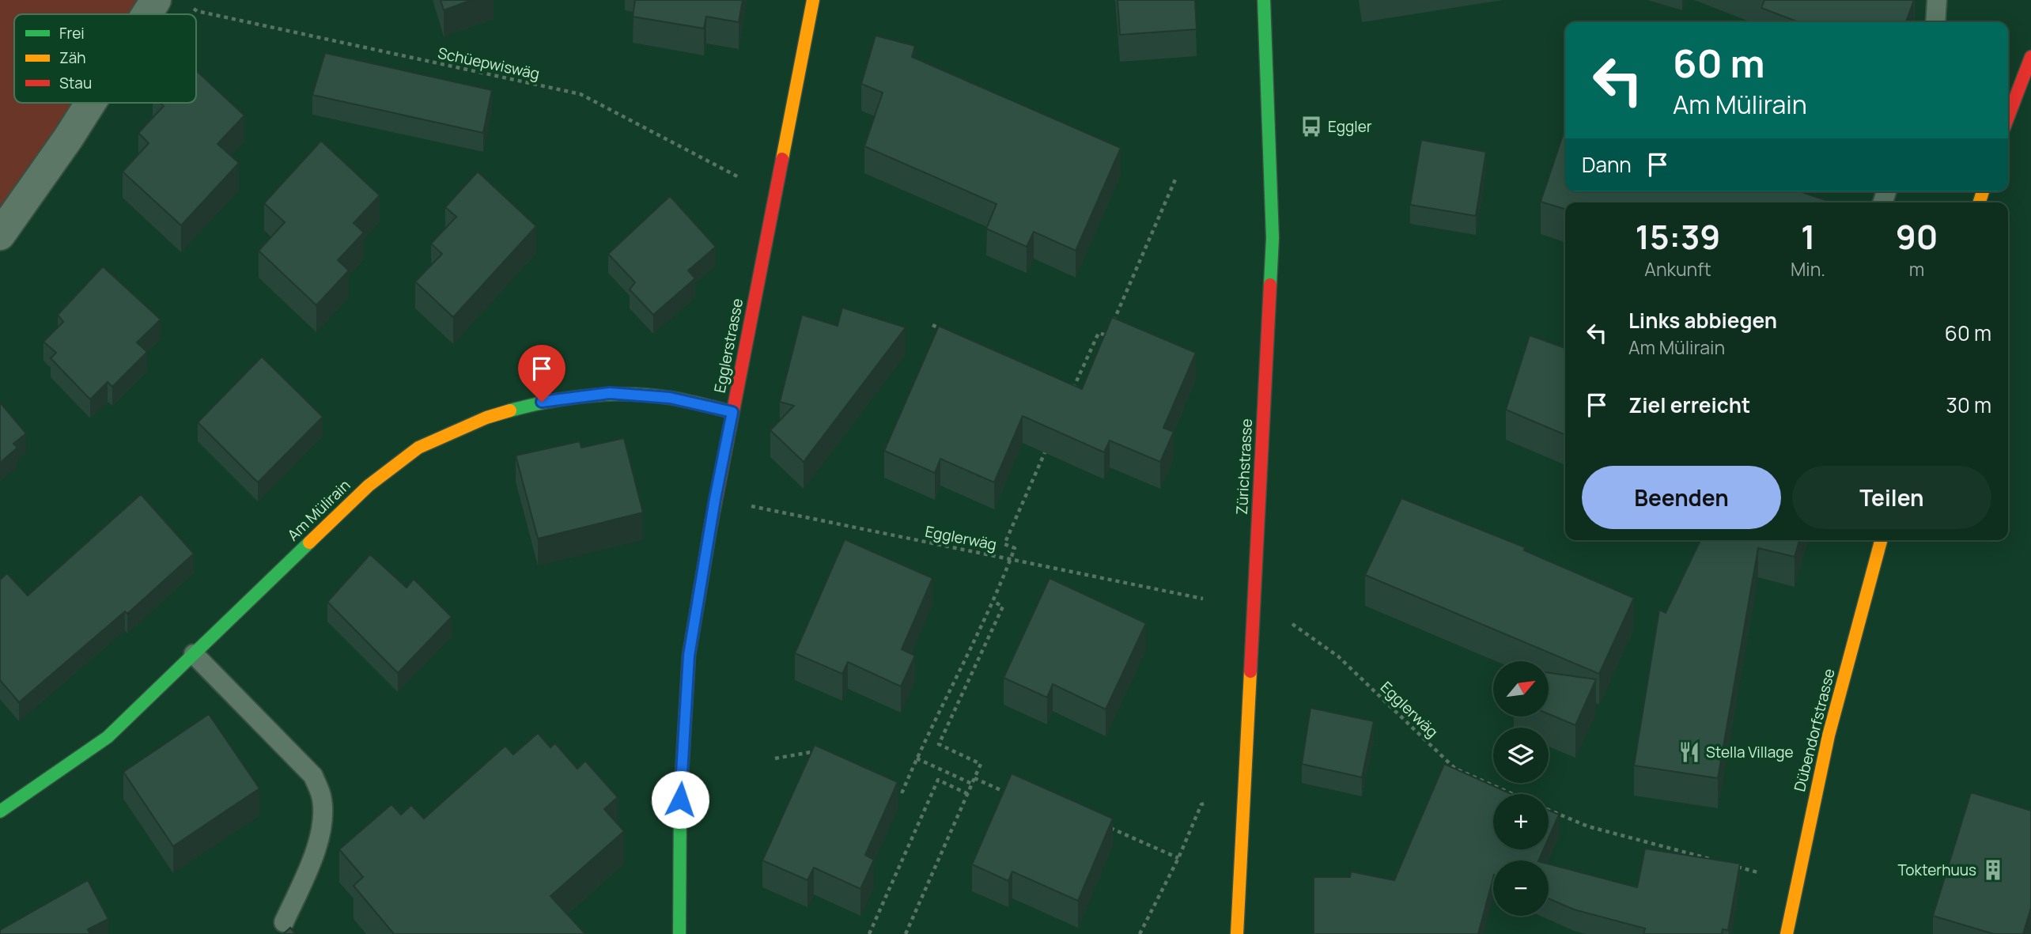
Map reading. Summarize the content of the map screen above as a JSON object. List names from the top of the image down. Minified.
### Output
{"streets":{"street":["Egglerstrasse","Zürichstrasse","Am Mülirain","Dübendorfstrasse"],"path":["Schüepwiswäg","Egglerwäg"]},"crossings":[["Schüepwiswäg","Egglerstrasse"],["Egglerstrasse","Am Mülirain"],["Egglerstrasse","Egglerwäg"]],"places":{"bus stop":["Eggler"],"restaurant":["Stella Village"],"building":["Tokterhuus"]},"legend":["Frei","Zäh","Stau"],"north":"top right","page":{"turn":["60 m","Am Mülirain"],"then":"Dann","eta":["15:39","Ankunft","1","Min.","90","m"],"list":[{"name":"Links abbiegen","note":"Am Mülirain","value":"60 m"},{"name":"Ziel erreicht","value":"30 m"}],"buttons":["Beenden","Teilen"],"map_buttons":["+","−"]}}
